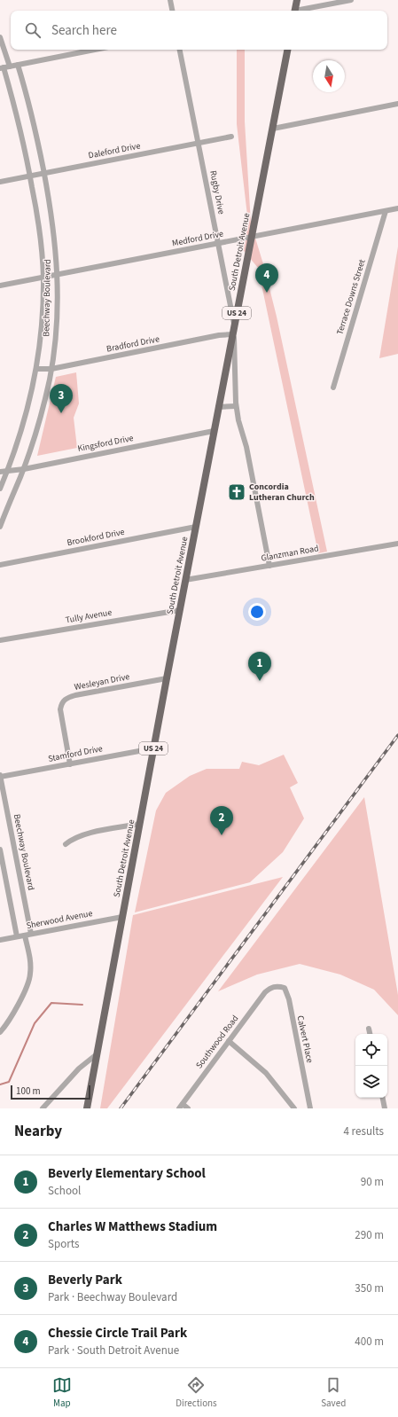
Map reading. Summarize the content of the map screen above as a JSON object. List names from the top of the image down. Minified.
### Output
{"streets":{"main road":["South Detroit Avenue","US 24"],"street":["Daleford Drive","Rugby Drive","Medford Drive","Terrace Downs Street","Beechway Boulevard","Bradford Drive","Kingsford Drive","Brookford Drive","Glanzman Road","Tully Avenue","Wesleyan Drive","Stamford Drive","Sherwood Avenue","Calvert Place","Southwood Road"]},"crossings":[["Daleford Drive","Rugby Drive"],["Daleford Drive","Beechway Boulevard"],["Rugby Drive","Medford Drive"],["Rugby Drive","South Detroit Avenue"],["Rugby Drive","Glanzman Road"],["Medford Drive","South Detroit Avenue"],["Medford Drive","Terrace Downs Street"],["Medford Drive","Beechway Boulevard"],["South Detroit Avenue","Bradford Drive"],["South Detroit Avenue","Kingsford Drive"],["South Detroit Avenue","Brookford Drive"],["South Detroit Avenue","Glanzman Road"],["South Detroit Avenue","Tully Avenue"],["South Detroit Avenue","Wesleyan Drive"],["South Detroit Avenue","Stamford Drive"],["South Detroit Avenue","Sherwood Avenue"],["Beechway Boulevard","Bradford Drive"],["Beechway Boulevard","Kingsford Drive"],["Beechway Boulevard","Stamford Drive"],["Beechway Boulevard","Sherwood Avenue"],["Wesleyan Drive","Stamford Drive"],["Calvert Place","Southwood Road"]],"places":{"church":["Concordia Lutheran Church"]},"scale_bar":"100 m","north":"bottom","page":{"search":"Search here","pins":["4","3","1","2"],"scale":"100 m","heading":["Nearby","4 results"],"list":[{"mark":"1","name":"Beverly Elementary School","note":"School","value":"90 m"},{"mark":"2","name":"Charles W Matthews Stadium","note":"Sports","value":"290 m"},{"mark":"3","name":"Beverly Park","note":"Park · Beechway Boulevard","value":"350 m"},{"mark":"4","name":"Chessie Circle Trail Park","note":"Park · South Detroit Avenue","value":"400 m"}],"nav":["Map","Directions","Saved"]}}
